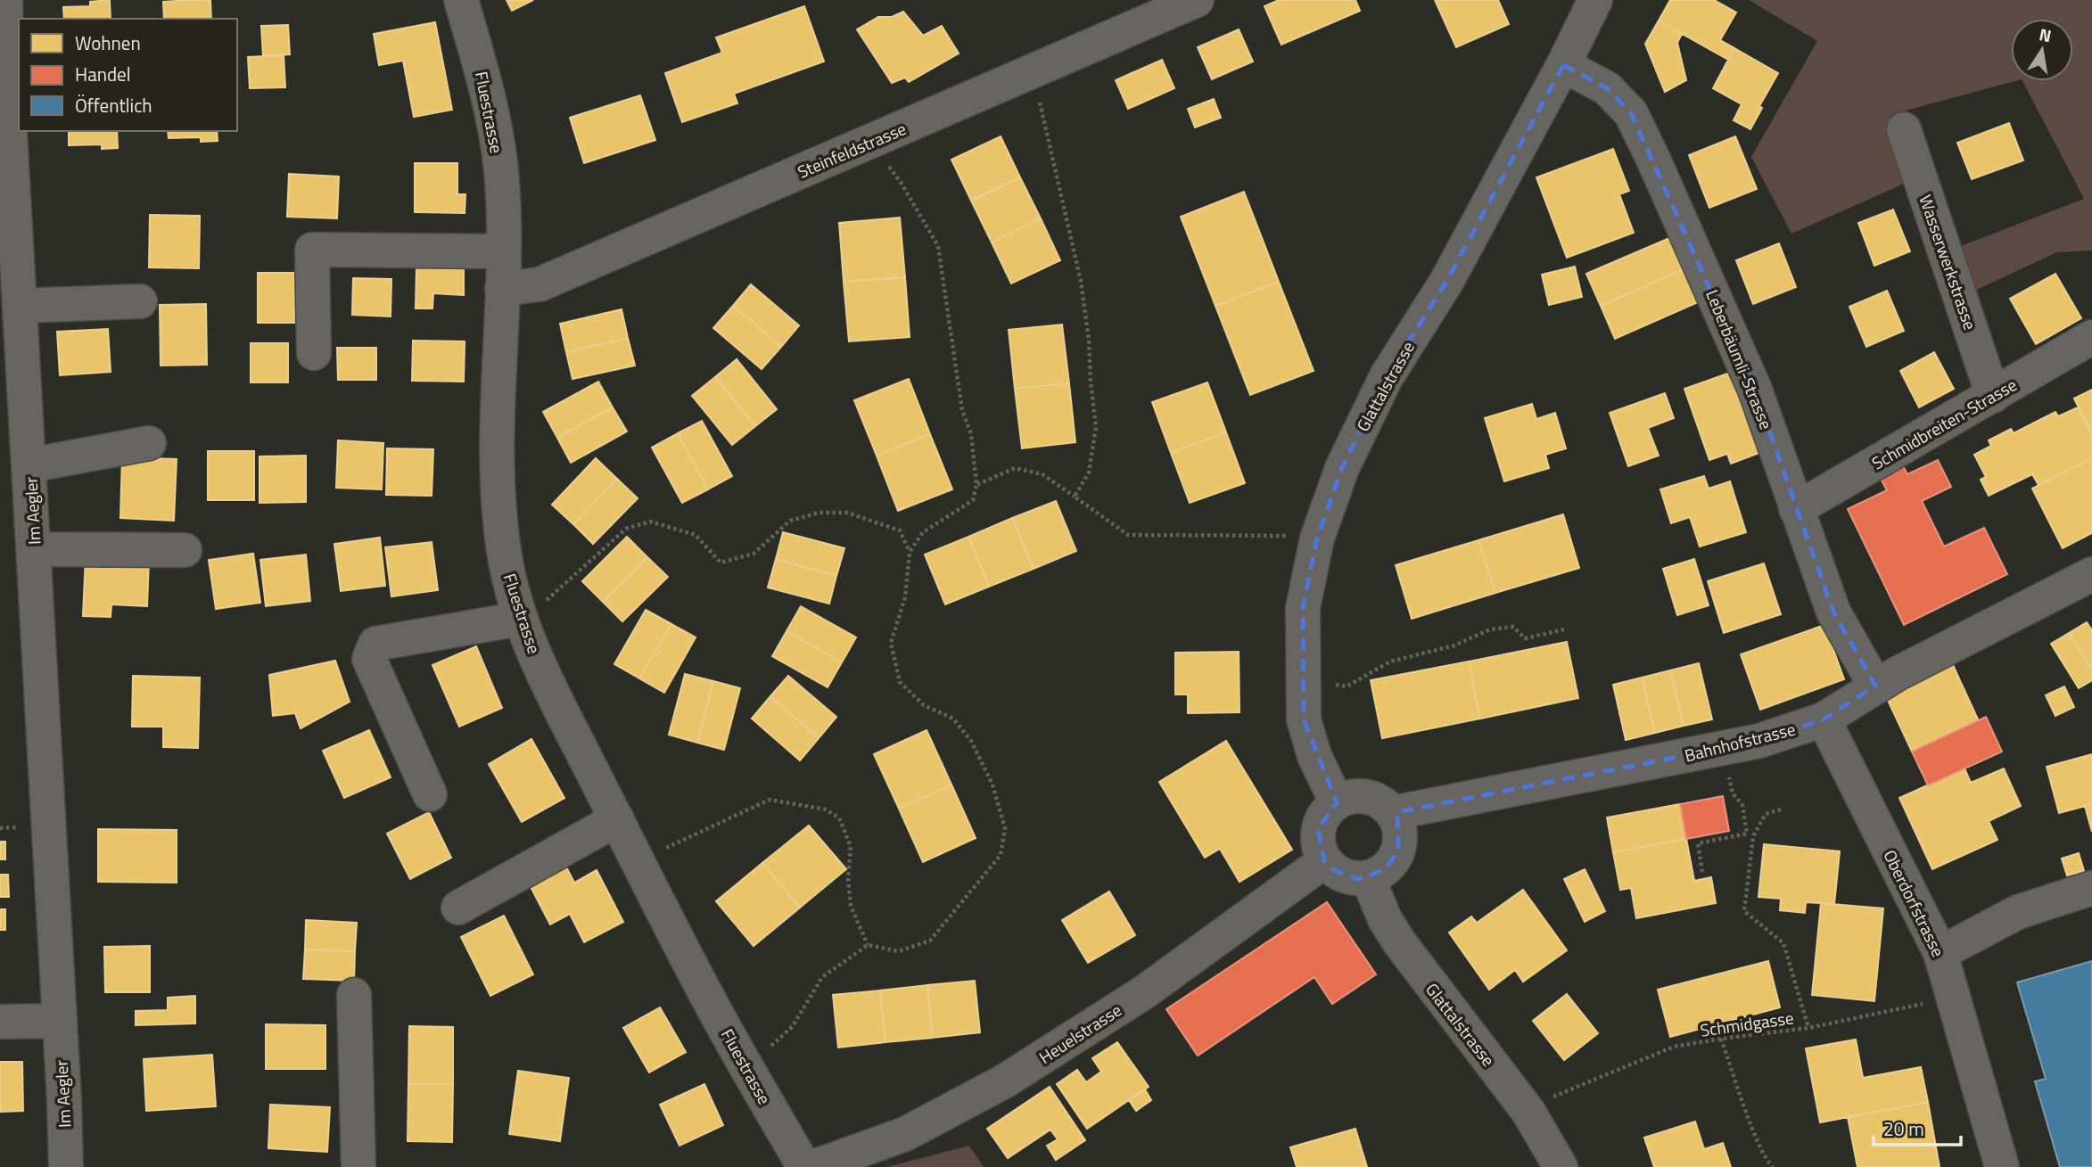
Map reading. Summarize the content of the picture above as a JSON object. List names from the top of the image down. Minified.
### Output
{"streets":{"street":["Fluestrasse","Steinfeldstrasse","Wasserwerkstrasse","Leberbäumli-Strasse","Glattalstrasse","Schmidbreiten-Strasse","Im Aegler","Bahnhofstrasse","Oberdorfstrasse","Heuelstrasse"],"path":["Schmidgasse"]},"crossings":[["Fluestrasse","Steinfeldstrasse"],["Wasserwerkstrasse","Schmidbreiten-Strasse"],["Leberbäumli-Strasse","Glattalstrasse"],["Leberbäumli-Strasse","Schmidbreiten-Strasse"],["Leberbäumli-Strasse","Bahnhofstrasse"],["Glattalstrasse","Bahnhofstrasse"],["Glattalstrasse","Heuelstrasse"],["Bahnhofstrasse","Oberdorfstrasse"],["Bahnhofstrasse","Heuelstrasse"],["Oberdorfstrasse","Schmidgasse"]],"legend":["Wohnen","Handel","Öffentlich"],"scale_bar":"20 m","north":"top"}
